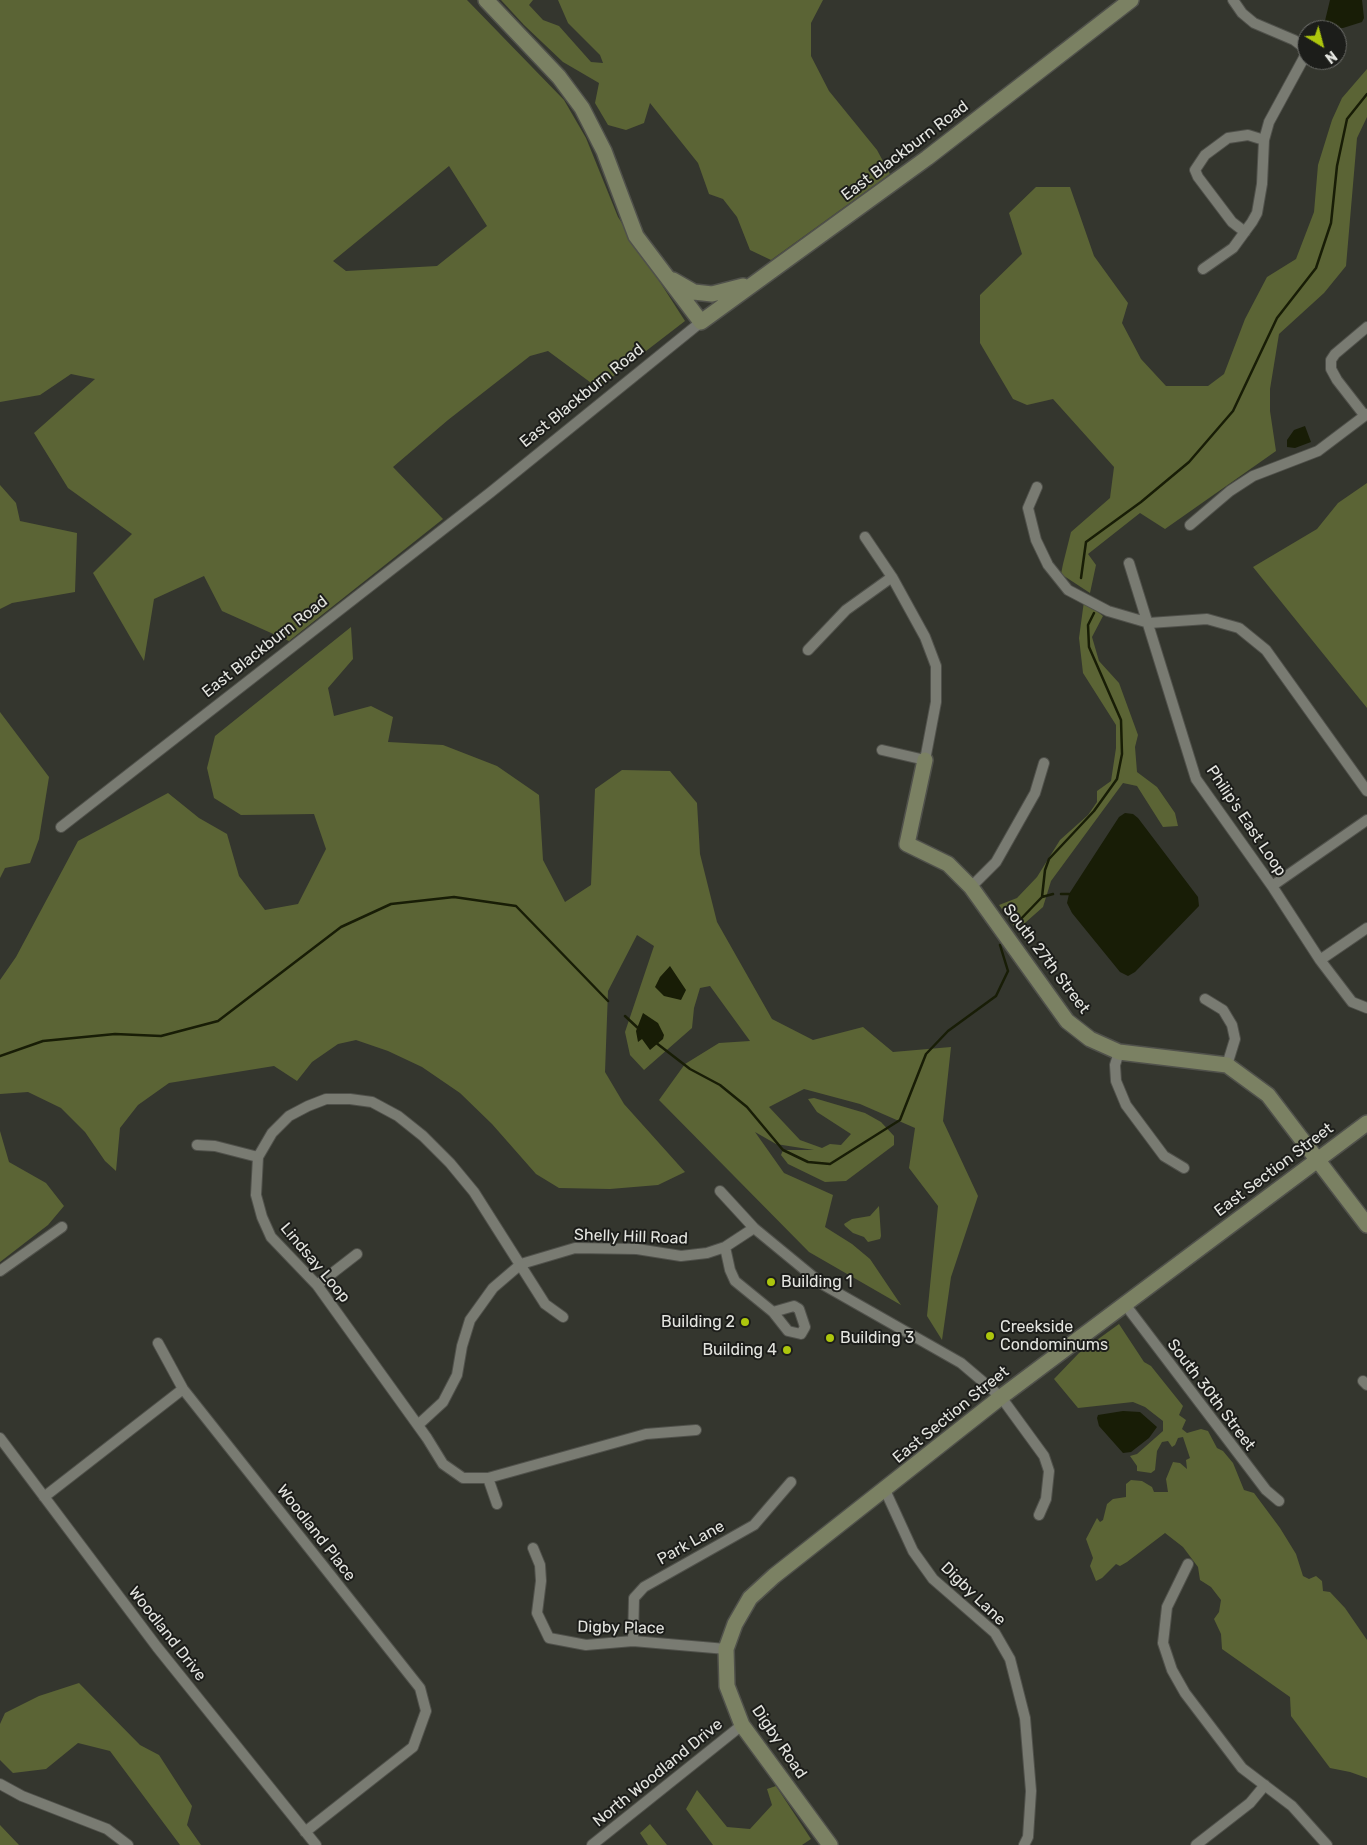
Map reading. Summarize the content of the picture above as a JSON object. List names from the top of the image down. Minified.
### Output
{"streets":{"street":["East Blackburn Road","Philip's East Loop","South 27th Street","East Section Street","Shelly Hill Road","Lindsay Loop","South 30th Street","Woodland Place","Park Lane","Digby Lane","Digby Place","Woodland Drive","Digby Road","North Woodland Drive"]},"crossings":[["South 27th Street","East Section Street"],["East Section Street","South 30th Street"],["East Section Street","Digby Lane"],["East Section Street","Digby Place"],["East Section Street","Digby Road"],["Shelly Hill Road","Lindsay Loop"],["Woodland Place","Woodland Drive"],["Park Lane","Digby Place"],["Digby Place","Digby Road"],["Digby Road","North Woodland Drive"]],"places":["Building 1","Building 2","Creekside Condominums","Building 3","Building 4"],"north":"bottom right"}
